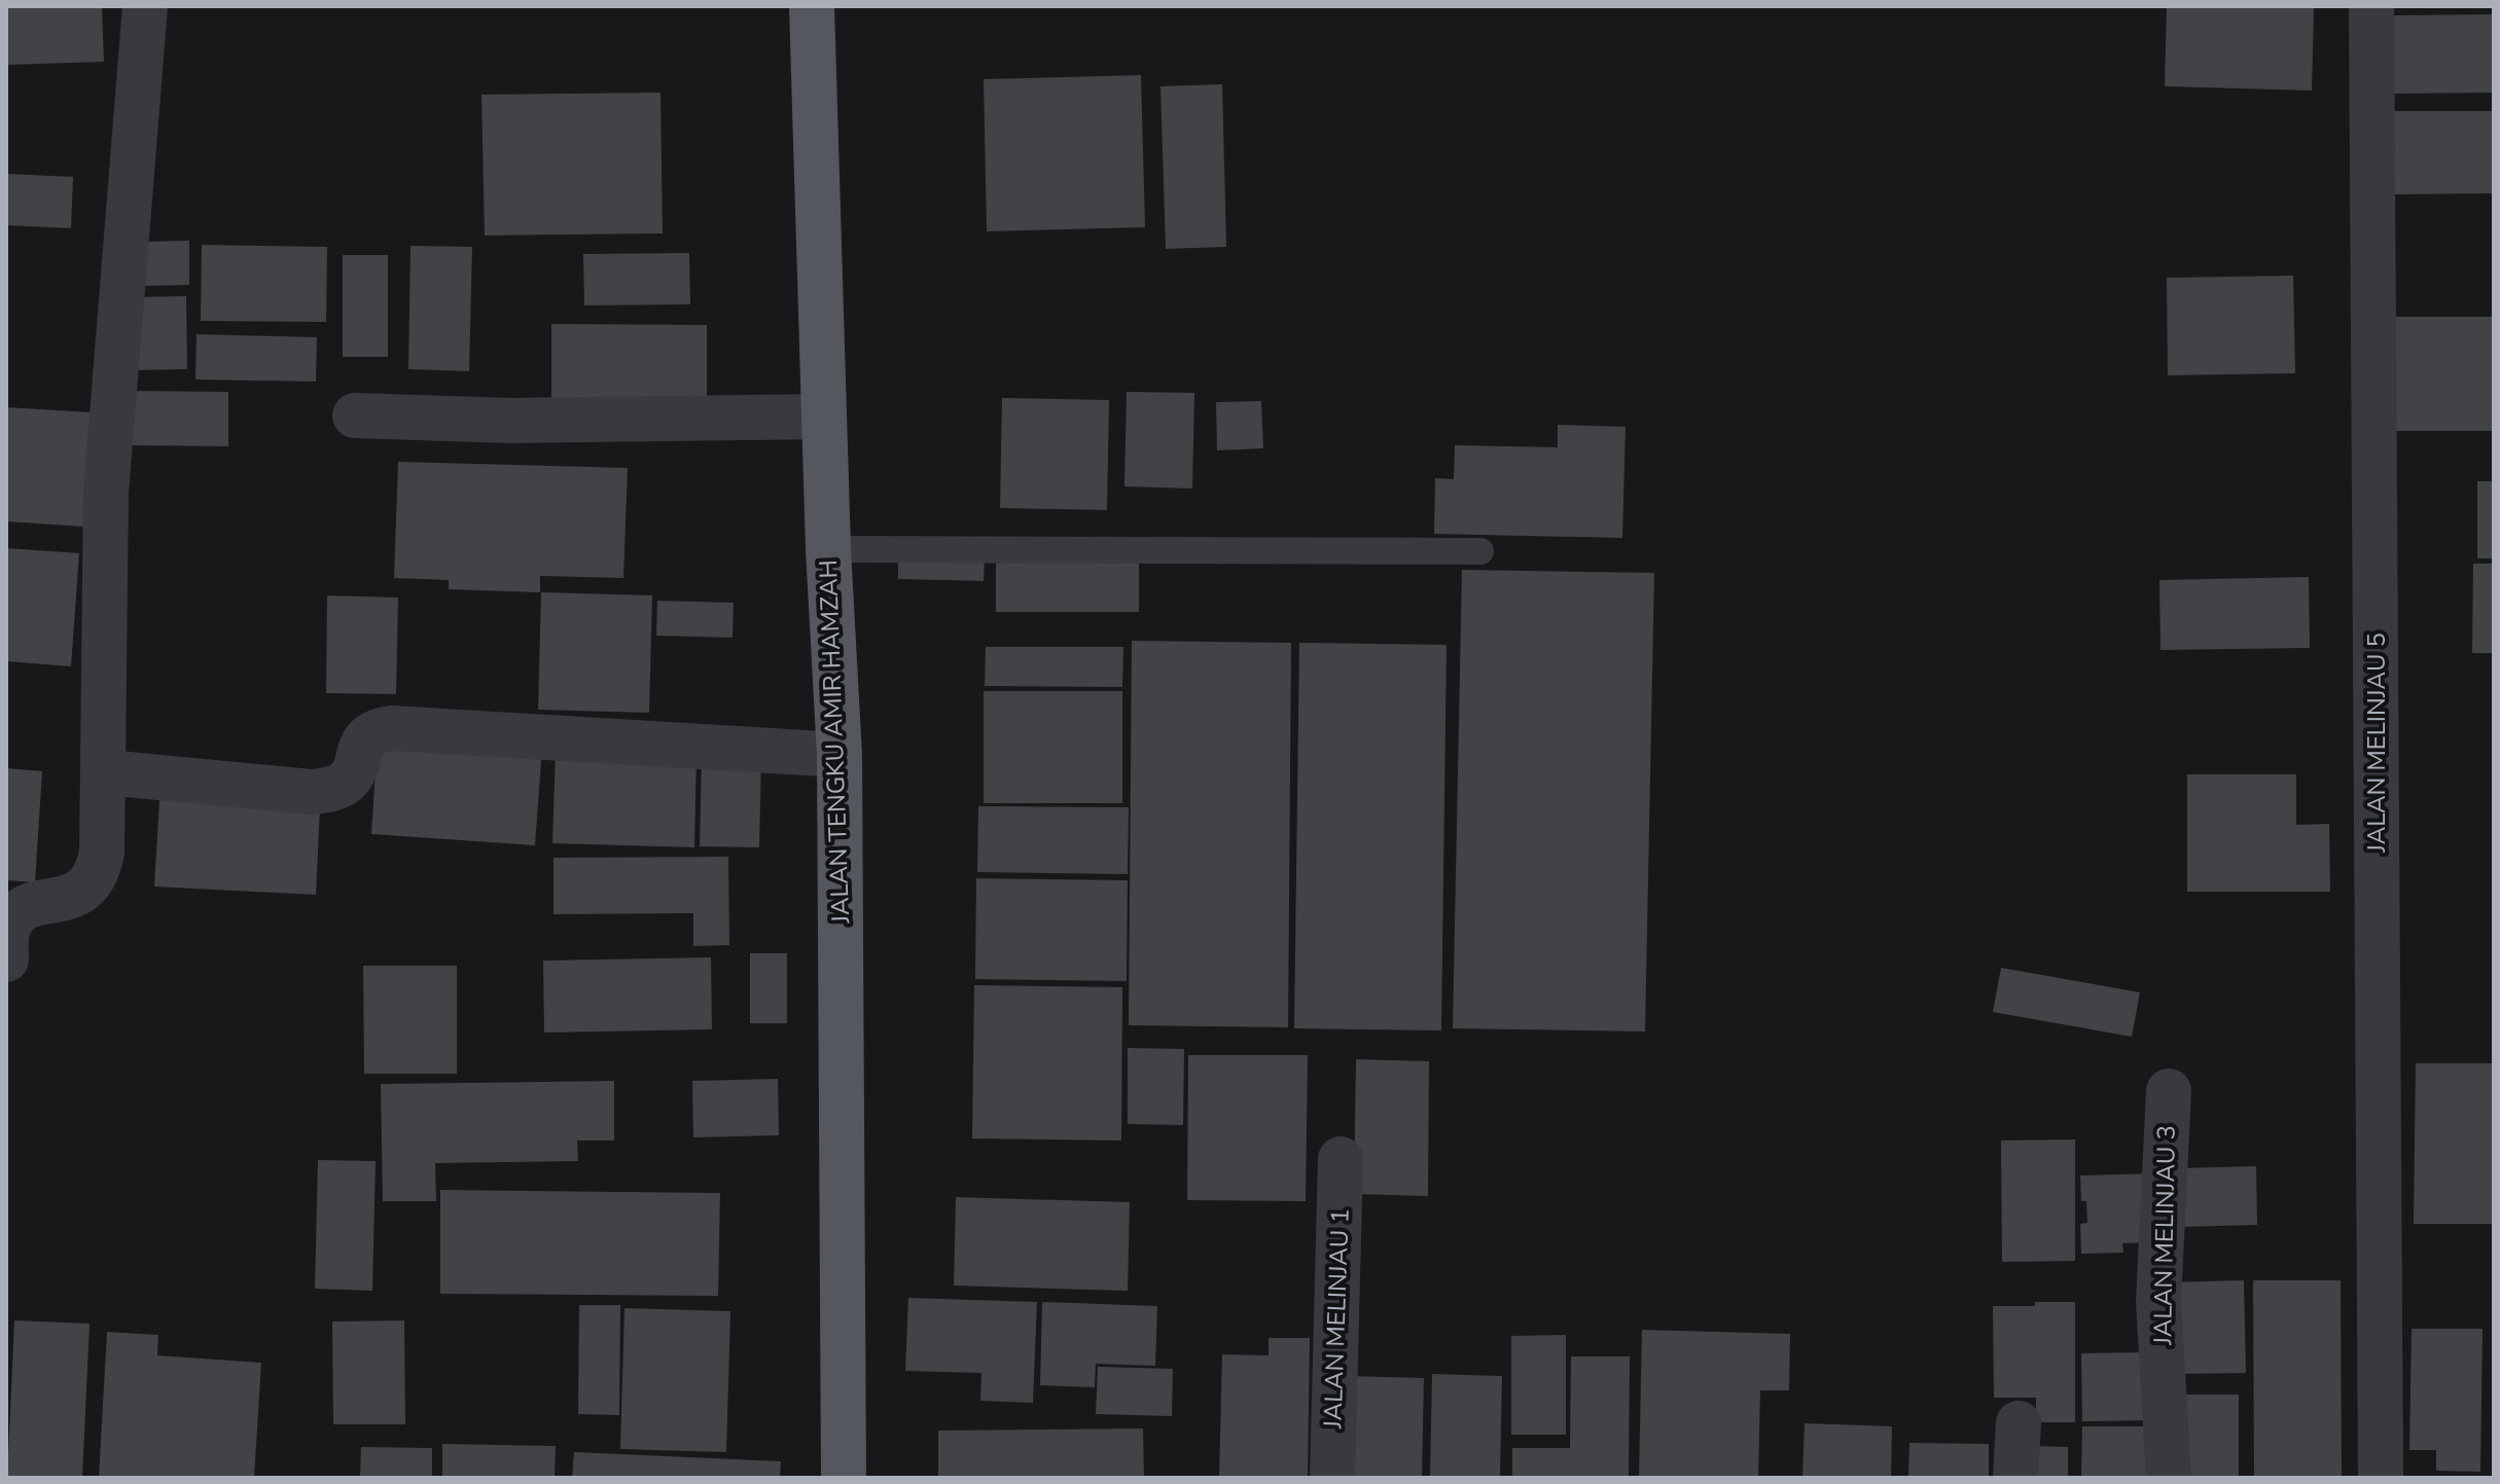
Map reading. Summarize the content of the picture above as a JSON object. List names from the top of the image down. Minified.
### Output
{"streets":{"main road":["JALAN TENGKU AMIR HAMZAH"],"street":["JALAN MELINJAU 5","JALAN MELINJAU 3","JALAN MELINJAU 1"]}}
